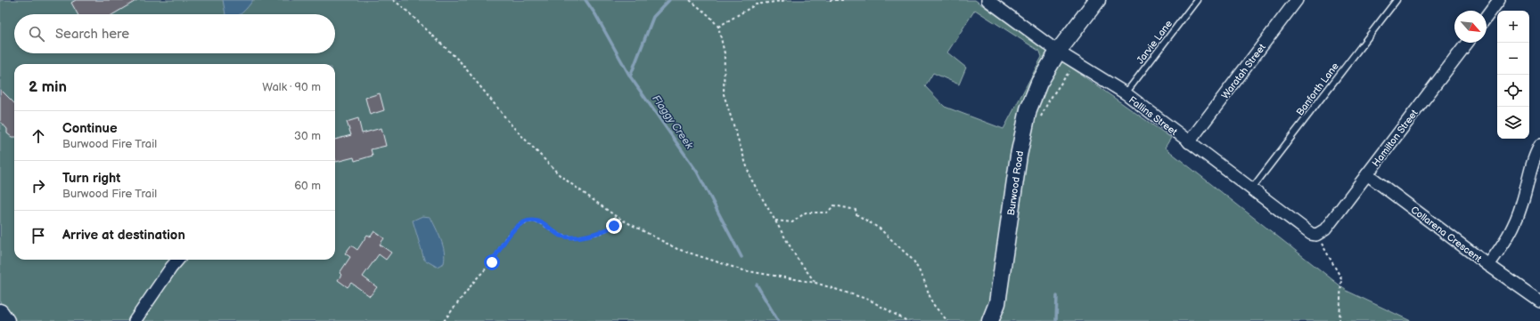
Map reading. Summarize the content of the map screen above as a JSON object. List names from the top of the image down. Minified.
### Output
{"streets":{"main road":["Burwood Road"],"street":["Waratah Street","Fallins Street","Hamilton Street","Collarena Crescent"],"lane":["Jarvie Lane","Banforth Lane"]},"crossings":[["Jarvie Lane","Fallins Street"],["Waratah Street","Fallins Street"],["Banforth Lane","Fallins Street"],["Fallins Street","Hamilton Street"],["Fallins Street","Burwood Road"],["Hamilton Street","Collarena Crescent"]],"water":["Flaggy Creek"],"north":"bottom right","page":{"map_buttons":["+","−"],"search":"Search here","heading":["2 min","Walk · 90 m"],"list":[["Continue","Burwood Fire Trail","30 m"],["Turn right","Burwood Fire Trail","60 m"],"Arrive at destination"]}}
